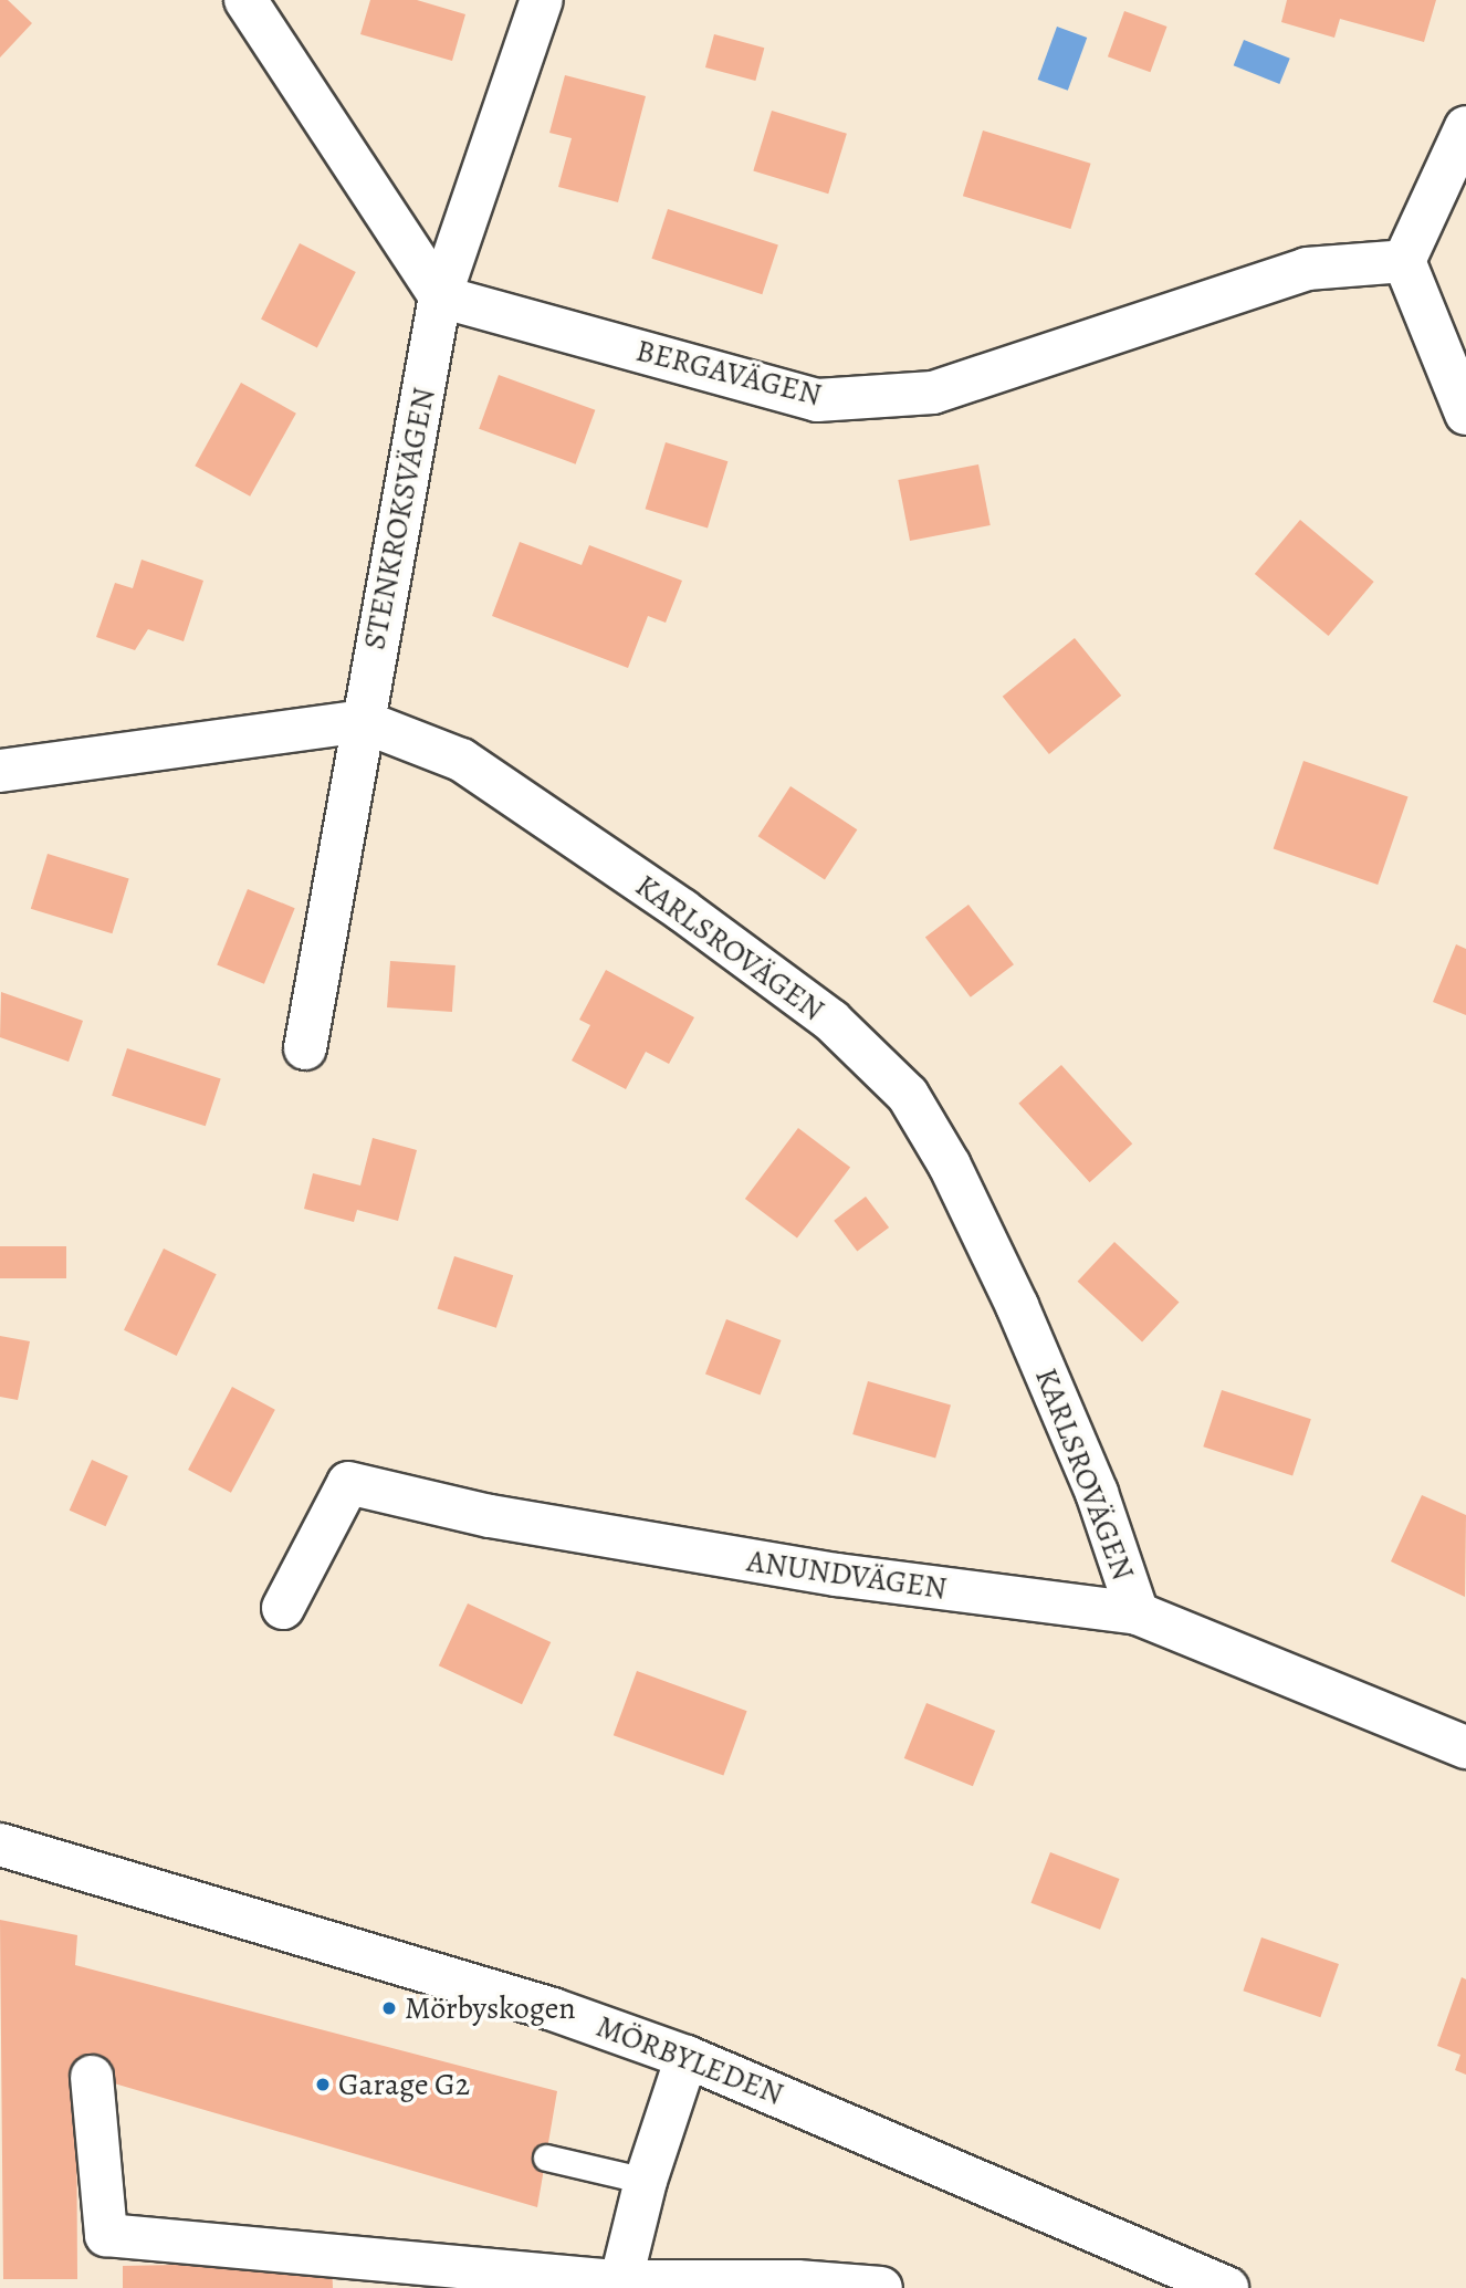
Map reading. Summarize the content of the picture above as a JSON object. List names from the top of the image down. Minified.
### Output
{"streets":{"street":["BERGAVÄGEN","STENKROKSVÄGEN","KARLSROVÄGEN","ANUNDVÄGEN","MÖRBYLEDEN"]},"crossings":[["BERGAVÄGEN","STENKROKSVÄGEN"],["STENKROKSVÄGEN","KARLSROVÄGEN"],["KARLSROVÄGEN","ANUNDVÄGEN"]],"places":["Mörbyskogen","Garage G2"]}
